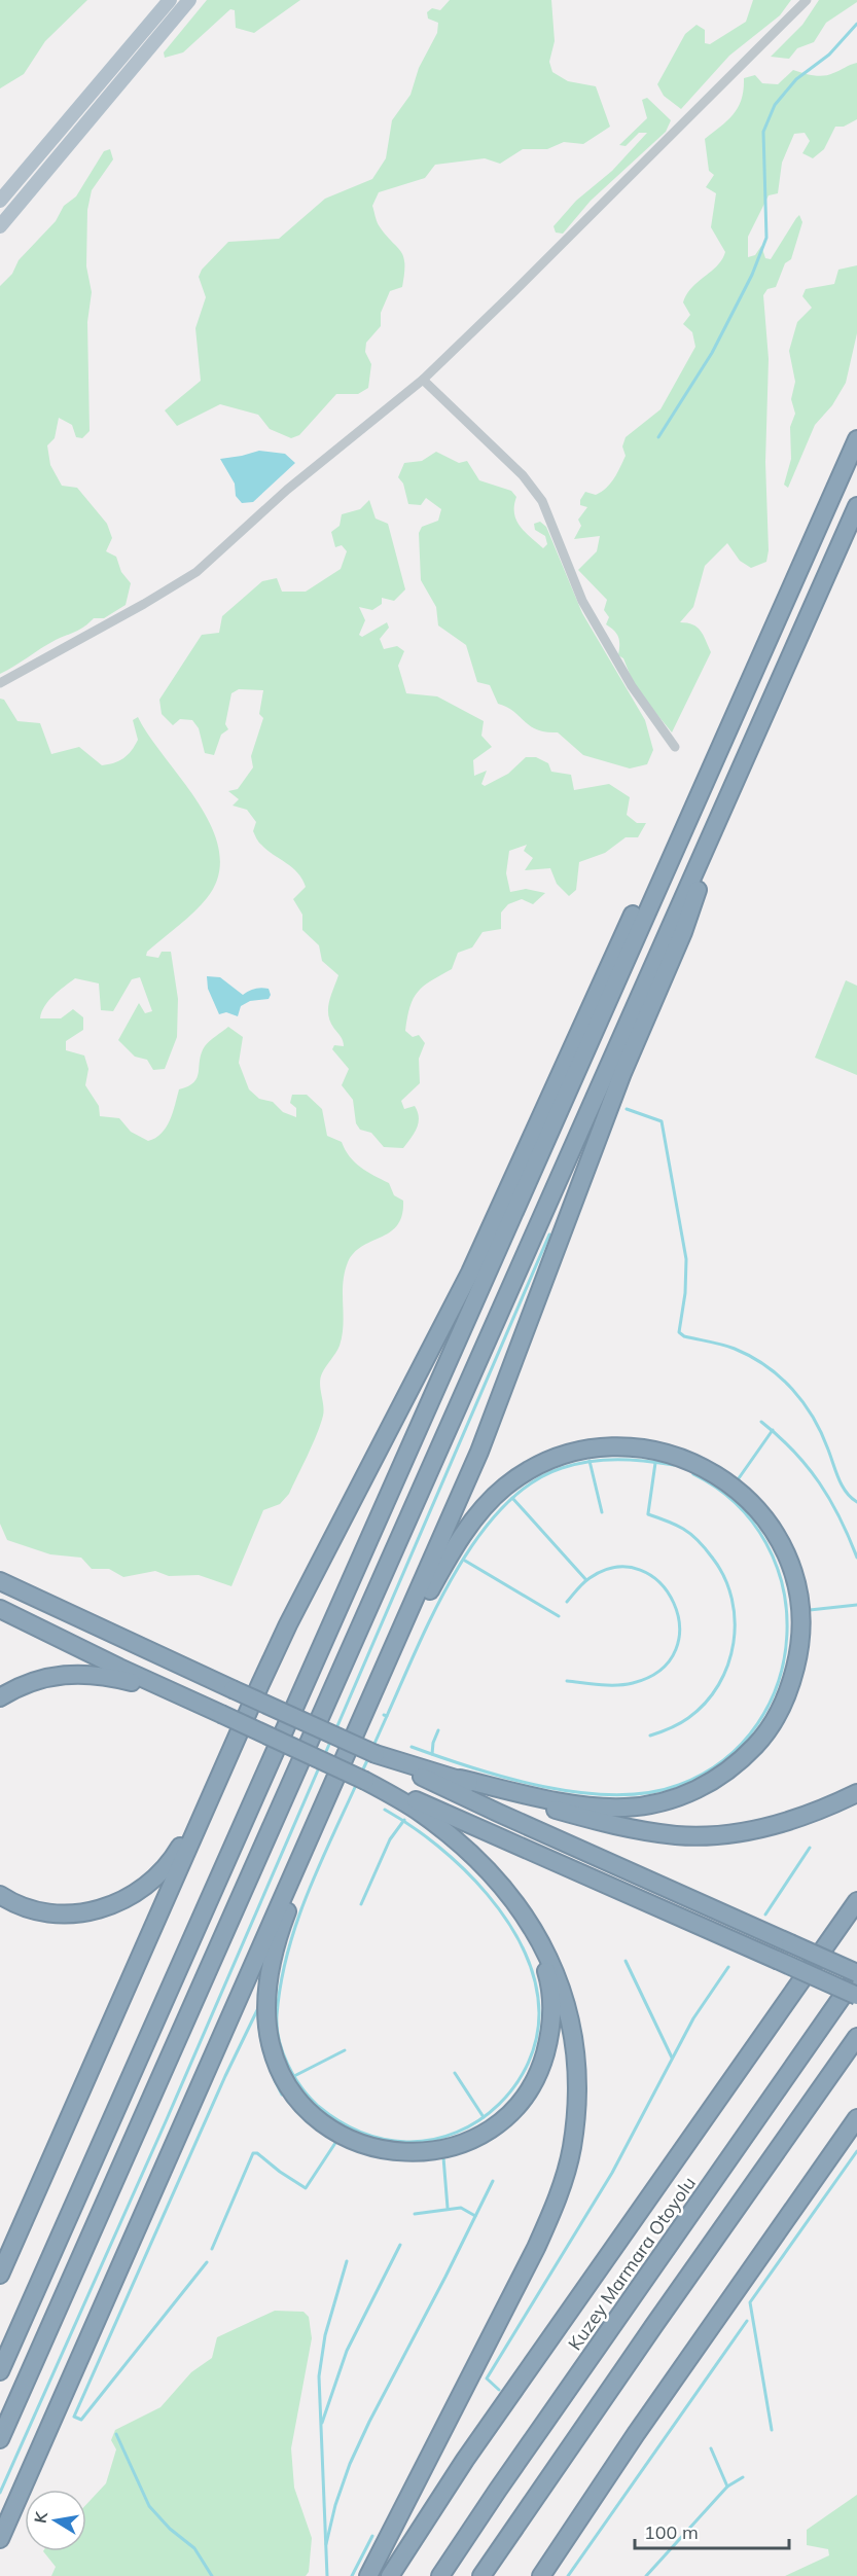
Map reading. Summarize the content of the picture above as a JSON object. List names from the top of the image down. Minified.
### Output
{"streets":{"highway":["Kuzey Marmara Otoyolu"]},"scale_bar":"100 m","north":"left"}
